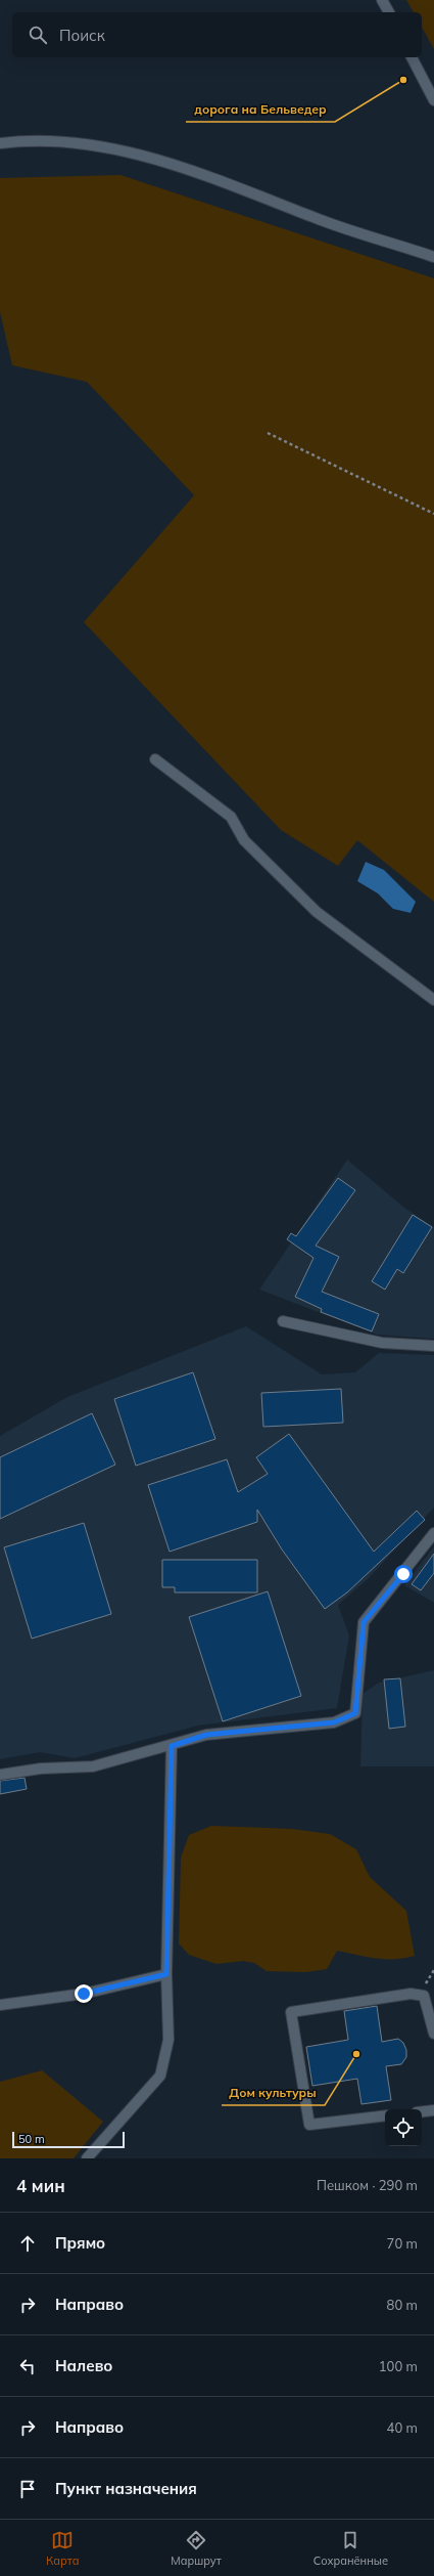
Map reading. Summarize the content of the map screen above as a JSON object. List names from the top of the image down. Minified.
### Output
{"places":["дорога на Бельведер","Дом культуры"],"scale_bar":"50 m","page":{"search":"Поиск","scale":"50 m","heading":["4 мин","Пешком · 290 m"],"list":[["Прямо","70 m"],["Направо","80 m"],["Налево","100 m"],["Направо","40 m"],"Пункт назначения"],"nav":["Карта","Маршрут","Сохранённые"]}}
